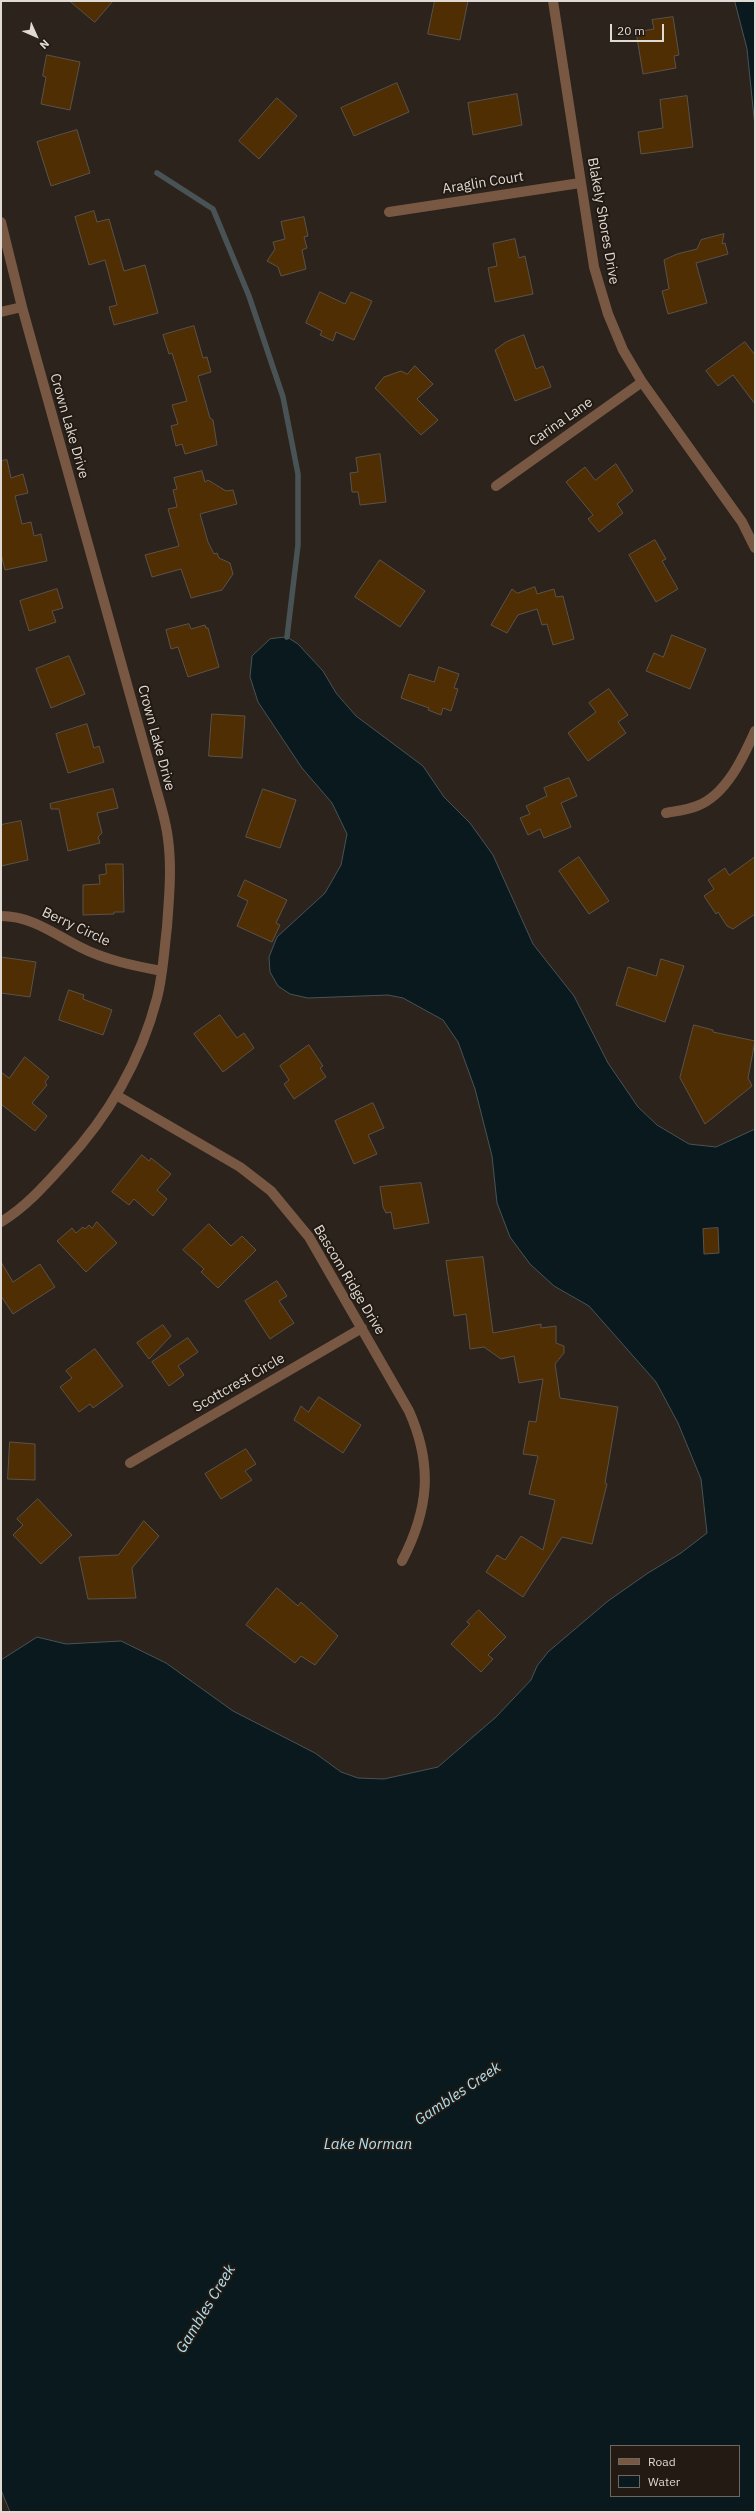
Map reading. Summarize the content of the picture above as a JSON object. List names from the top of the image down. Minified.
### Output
{"streets":{"street":["Araglin Court","Blakely Shores Drive","Carina Lane","Crown Lake Drive","Berry Circle","Bascom Ridge Drive","Scottcrest Circle"]},"crossings":[["Araglin Court","Blakely Shores Drive"],["Blakely Shores Drive","Carina Lane"],["Crown Lake Drive","Berry Circle"],["Crown Lake Drive","Bascom Ridge Drive"],["Bascom Ridge Drive","Scottcrest Circle"]],"water":["Gambles Creek","Lake Norman"],"legend":["Road","Water"],"scale_bar":"20 m","north":"bottom right"}
